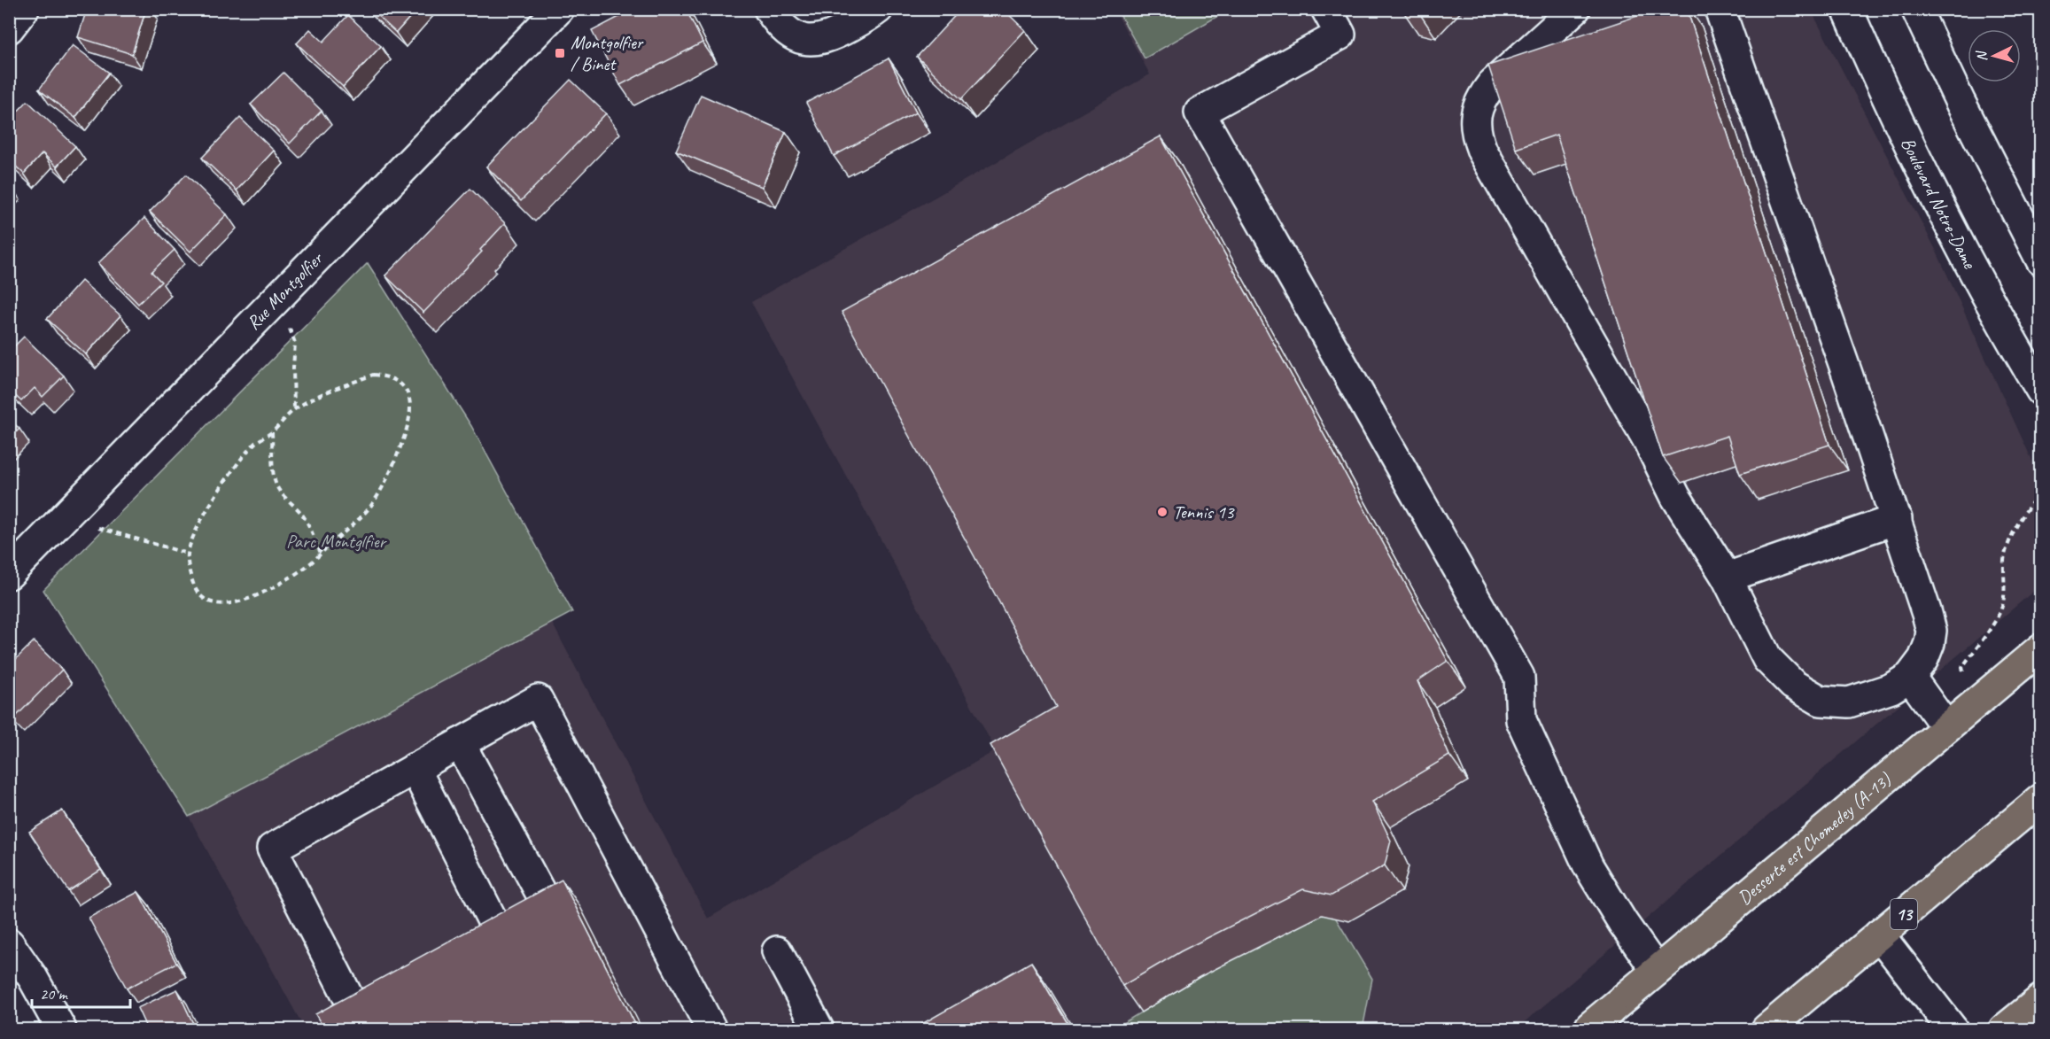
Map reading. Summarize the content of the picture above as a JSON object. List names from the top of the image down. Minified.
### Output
{"streets":{"main road":["Desserte est Chomedey (A-13)","13"],"street":["Boulevard Notre-Dame","Rue Montgolfier"]},"parks":["Parc Montglfier"],"places":{"transit":["Montgolfier / Binet"],"other":["Tennis 13"]},"scale_bar":"20 m","north":"left"}
